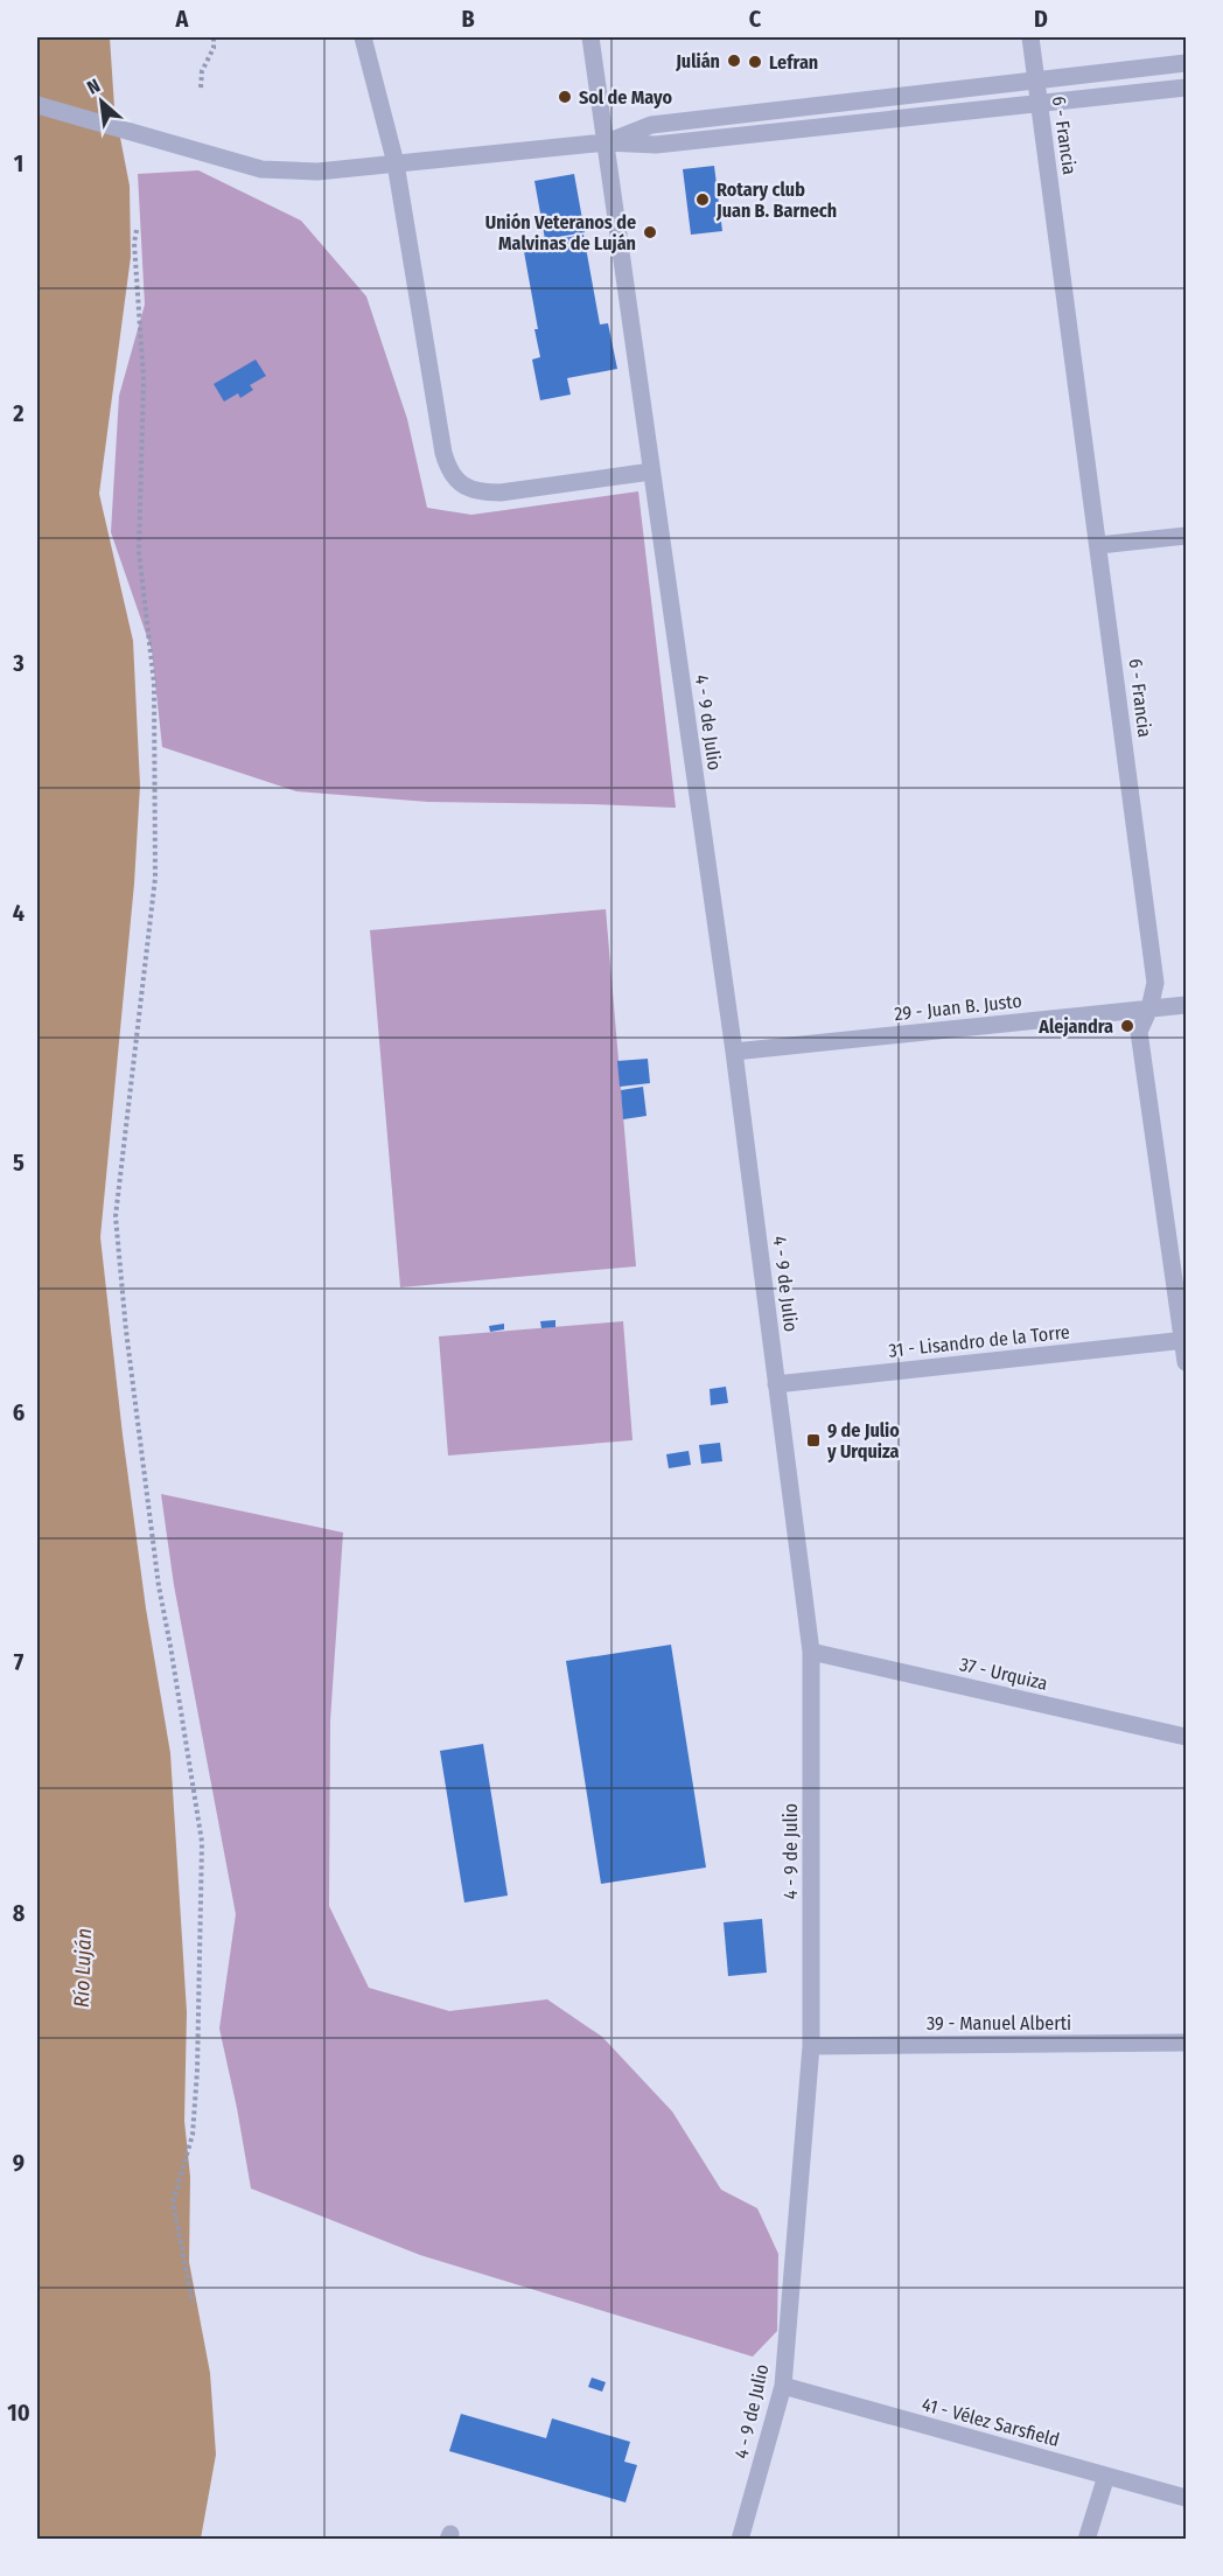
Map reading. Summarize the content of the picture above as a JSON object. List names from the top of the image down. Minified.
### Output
{"streets":{"street":["6 - Francia","4 - 9 de Julio","29 - Juan B. Justo","31 - Lisandro de la Torre","37 - Urquiza","39 - Manuel Alberti","41 - Vélez Sarsfield"]},"crossings":[["6 - Francia","29 - Juan B. Justo"],["6 - Francia","31 - Lisandro de la Torre"],["4 - 9 de Julio","29 - Juan B. Justo"],["4 - 9 de Julio","31 - Lisandro de la Torre"],["4 - 9 de Julio","37 - Urquiza"],["4 - 9 de Julio","39 - Manuel Alberti"],["4 - 9 de Julio","41 - Vélez Sarsfield"]],"water":["Río Luján"],"places":{"other":["Julián","Lefran","Sol de Mayo","Rotary club Juan B. Barnech","Unión Veteranos de Malvinas de Luján","Alejandra"],"transit":["9 de Julio y Urquiza"]},"north":"top left","grid":{"columns":["A","B","C","D"],"rows":["1","2","3","4","5","6","7","8","9","10"]}}
